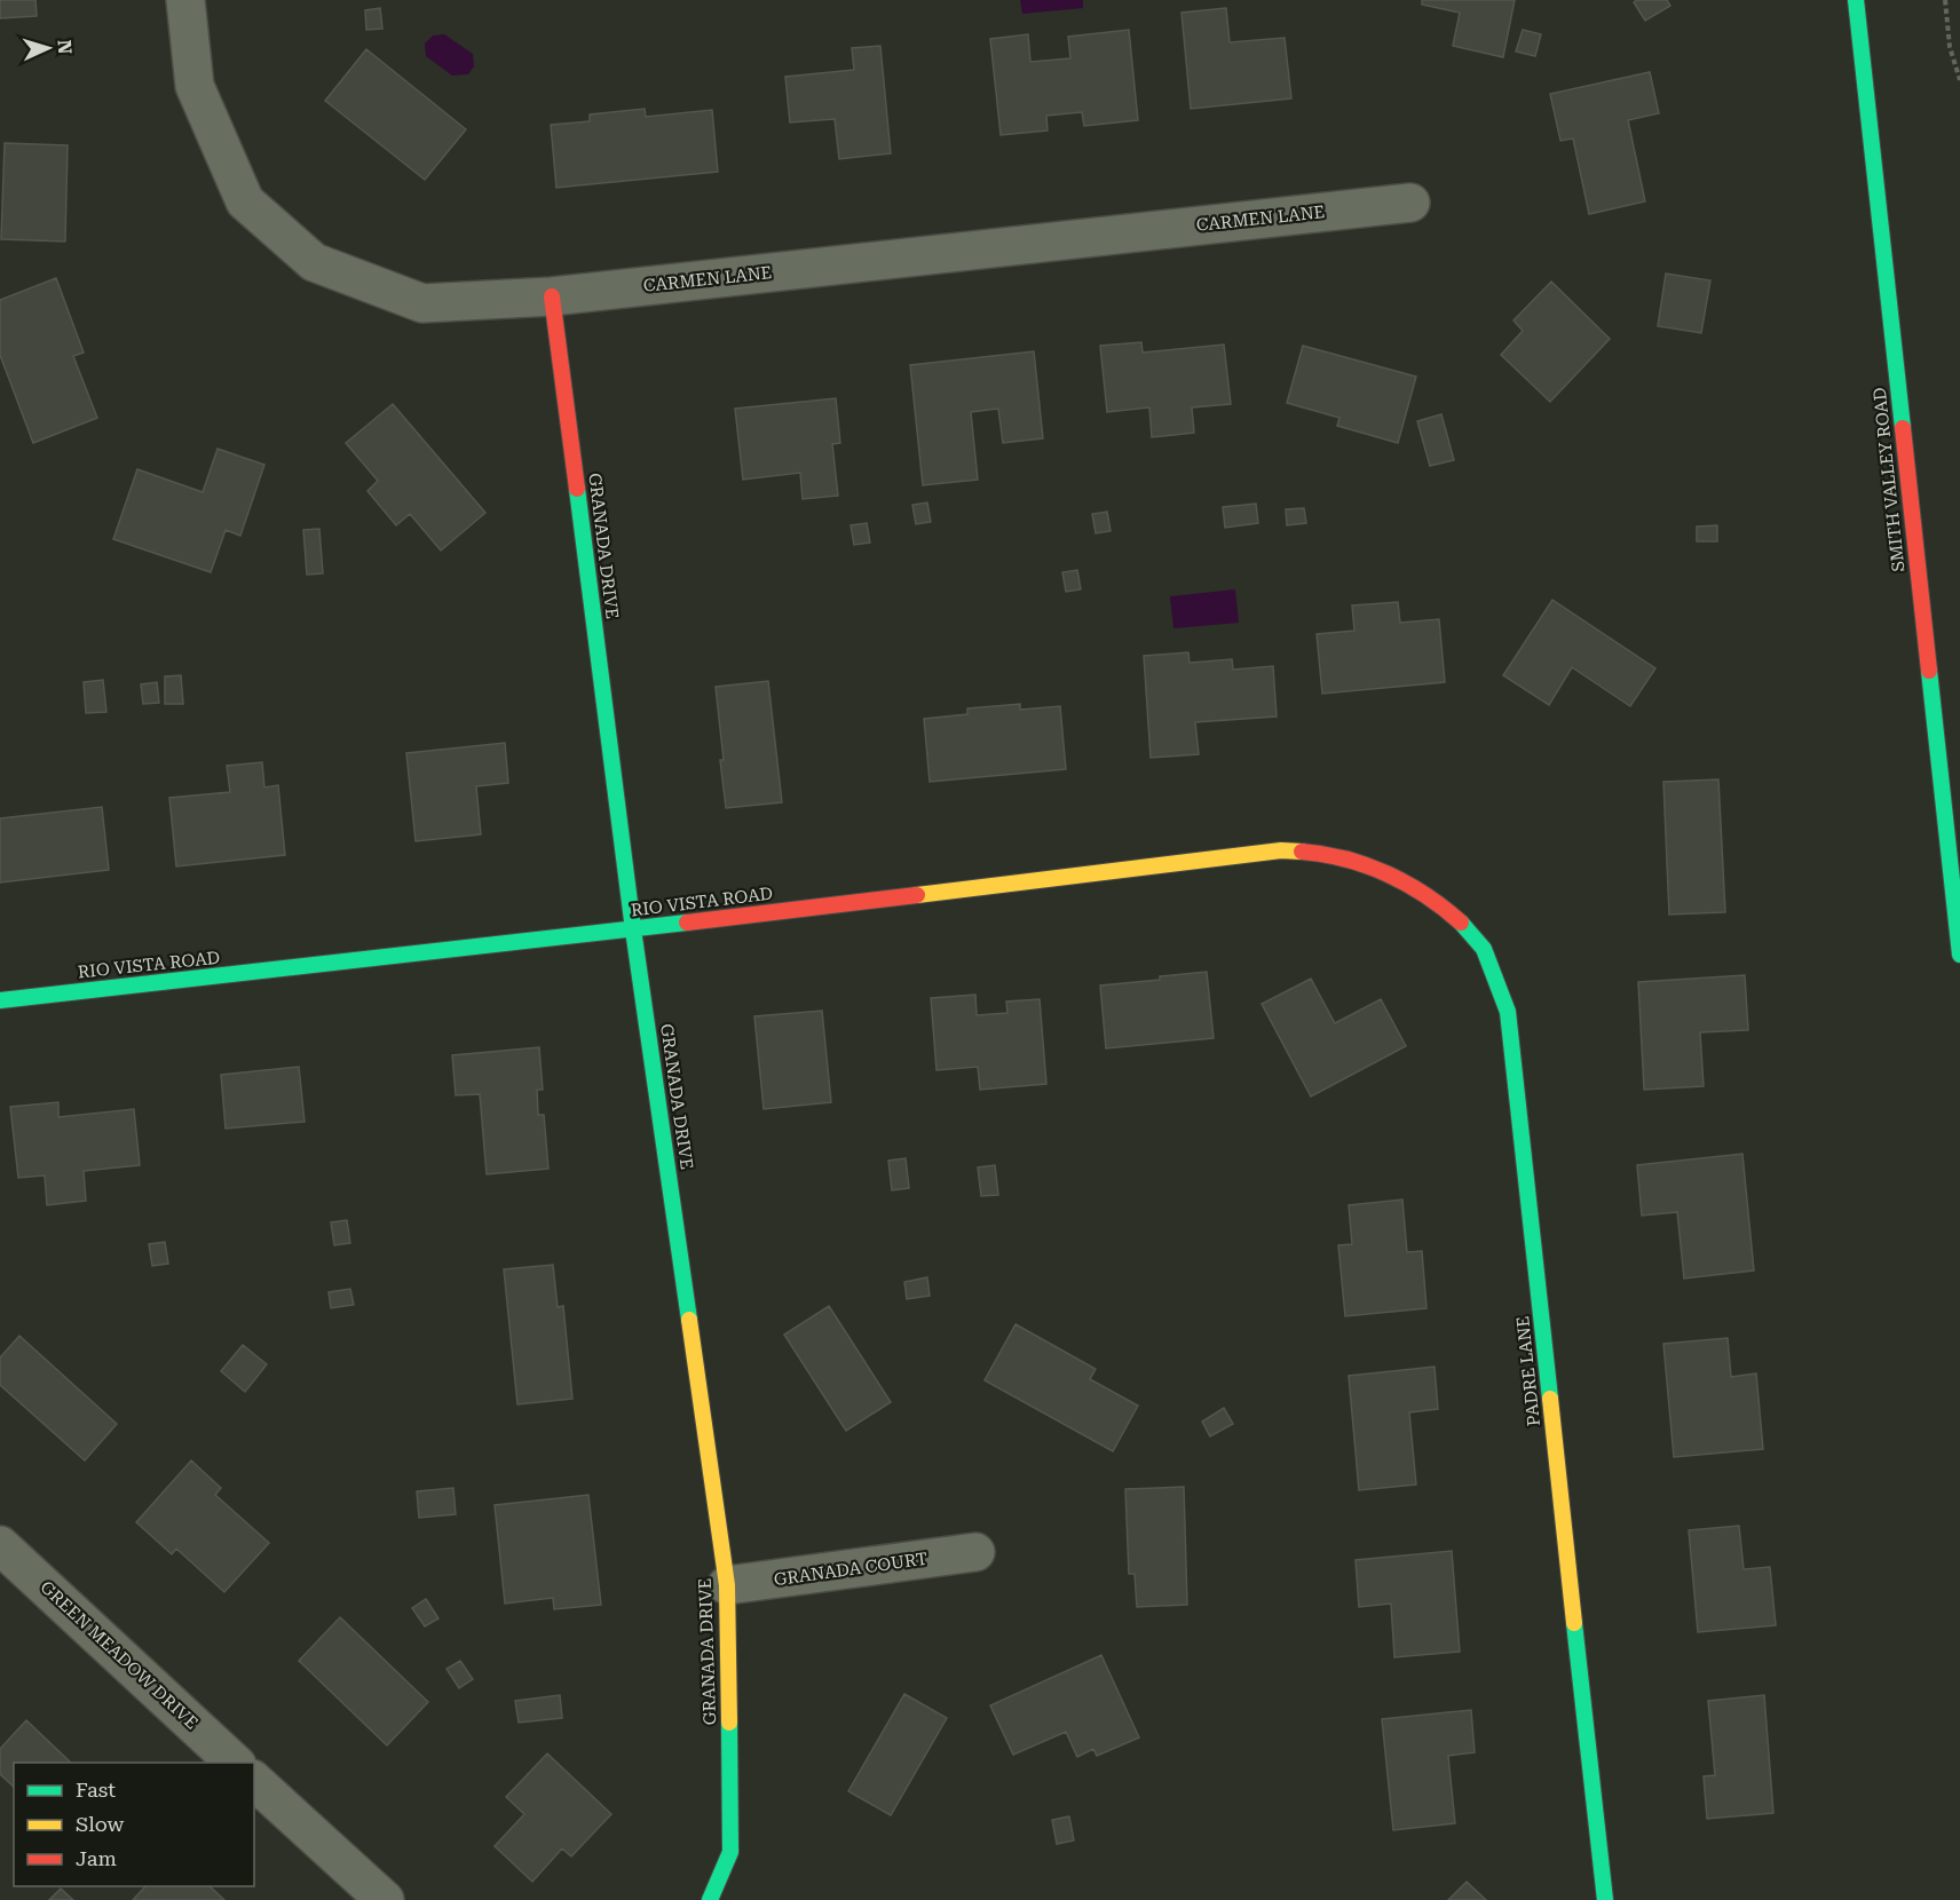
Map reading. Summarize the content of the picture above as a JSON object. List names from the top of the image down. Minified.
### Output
{"streets":{"street":["CARMEN LANE","SMITH VALLEY ROAD","GRANADA DRIVE","RIO VISTA ROAD","PADRE LANE","GRANADA COURT","GREEN MEADOW DRIVE"]},"crossings":[["CARMEN LANE","GRANADA DRIVE"],["GRANADA DRIVE","RIO VISTA ROAD"],["GRANADA DRIVE","GRANADA COURT"],["RIO VISTA ROAD","PADRE LANE"]],"legend":["Fast","Slow","Jam"],"north":"right"}
